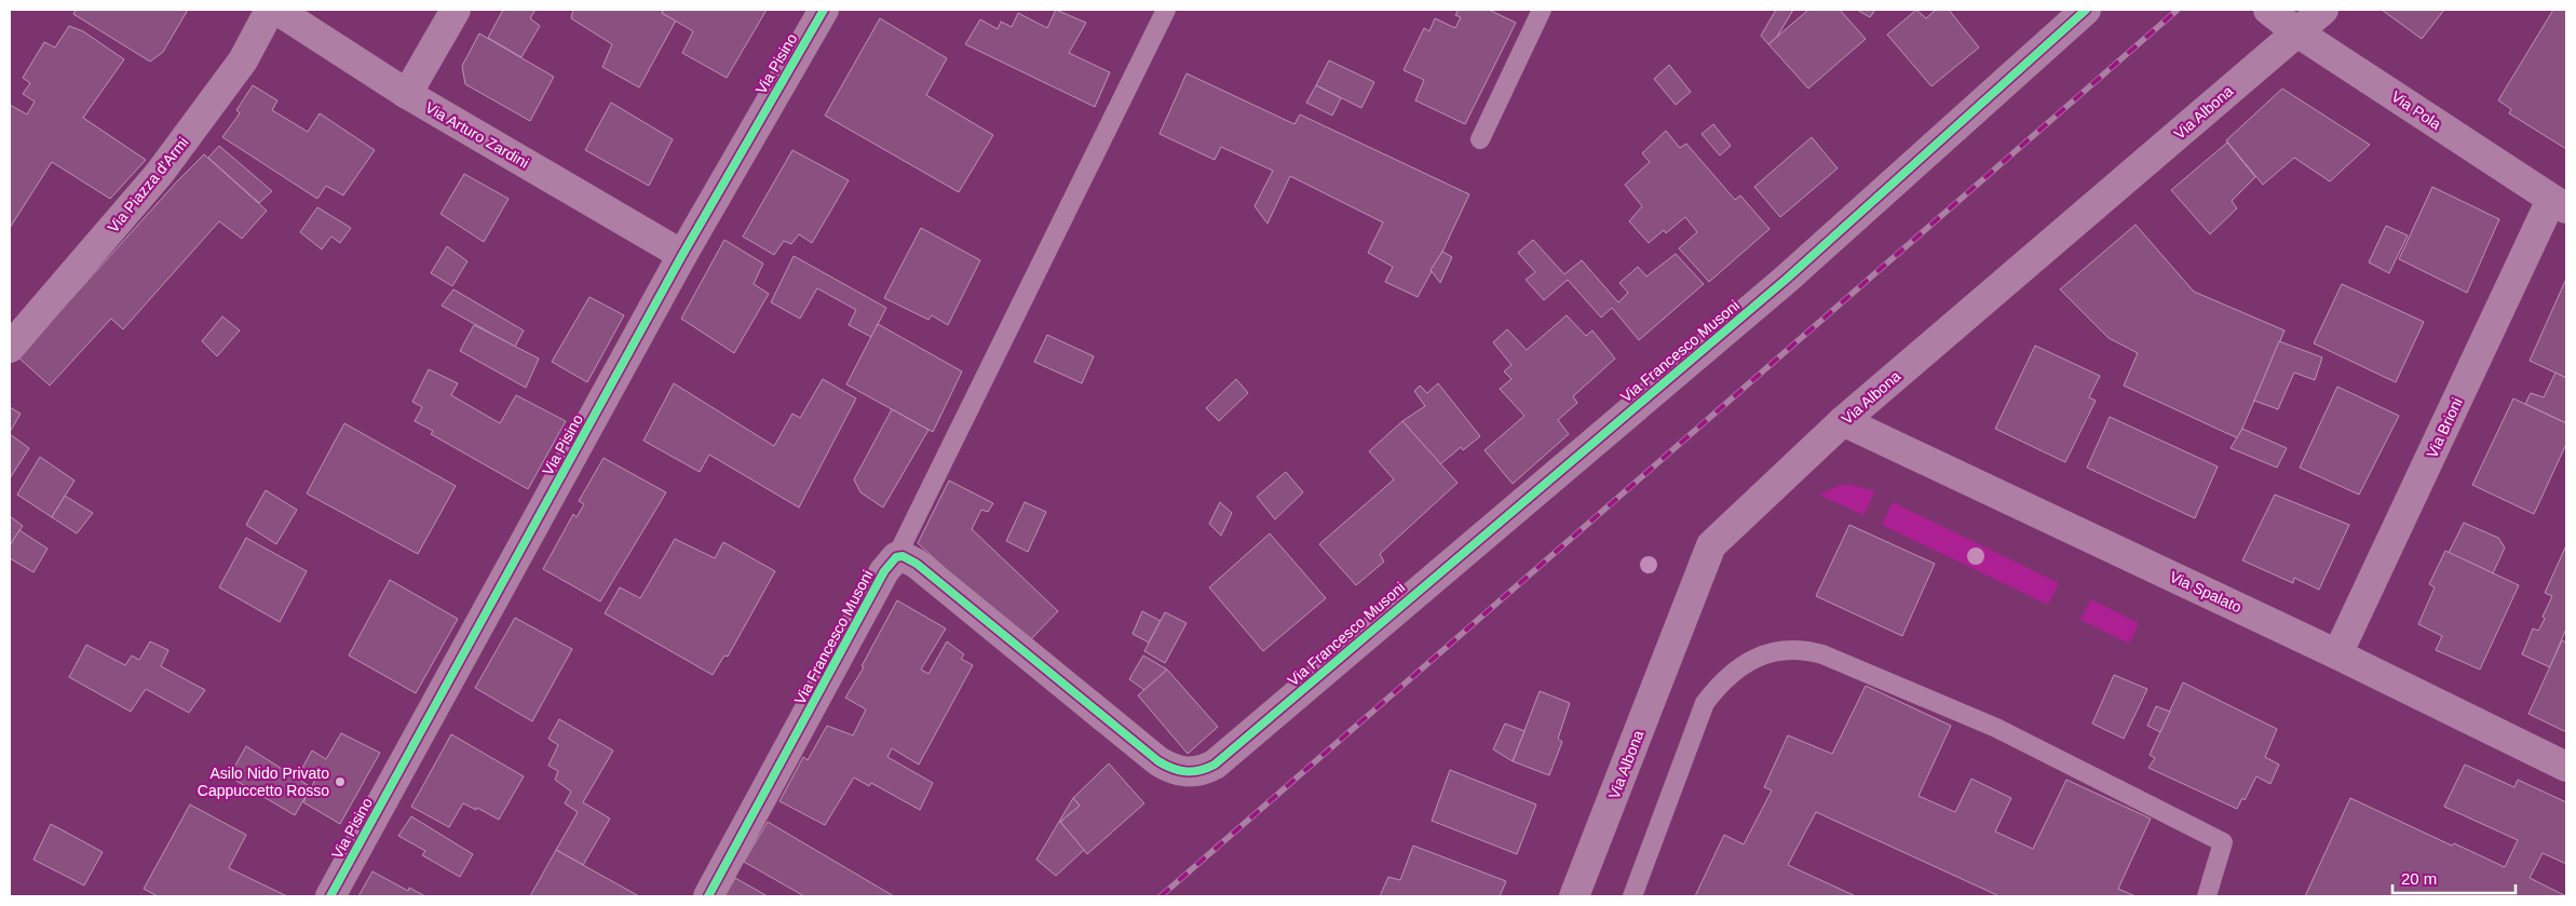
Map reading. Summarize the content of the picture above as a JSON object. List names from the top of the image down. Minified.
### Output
{"streets":{"street":["Via Pisino","Via Pola","Via Albona","Via Arturo Zardini","Via Piazza d'Armi","Via Francesco Musoni","Via Brioni","Via Spalato"]},"crossings":[["Via Pisino","Via Arturo Zardini"],["Via Pola","Via Albona"],["Via Pola","Via Brioni"],["Via Albona","Via Spalato"],["Via Brioni","Via Spalato"]],"places":["Asilo Nido Privato Cappuccetto Rosso"],"scale_bar":"20 m"}
